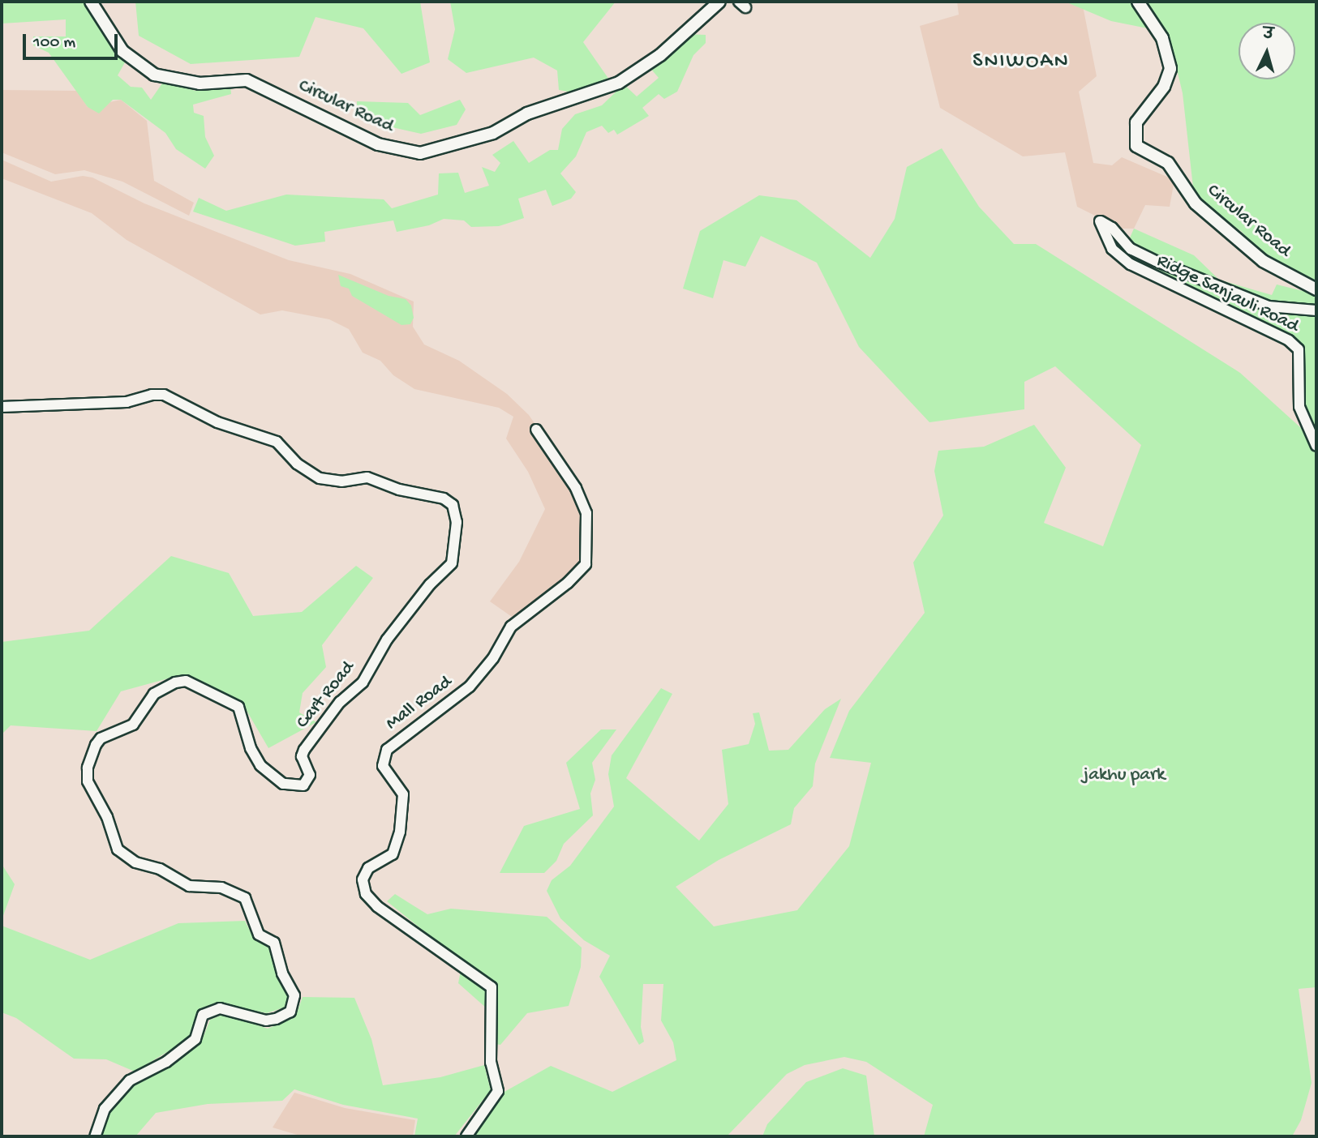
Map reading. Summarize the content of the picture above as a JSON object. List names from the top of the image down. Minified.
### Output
{"streets":{"main road":["Circular Road","Ridge Sanjauli Road","Cart Road","Mall Road"]},"districts":["SNIWOAN"],"parks":["jakhu park"],"scale_bar":"100 m","north":"top"}
